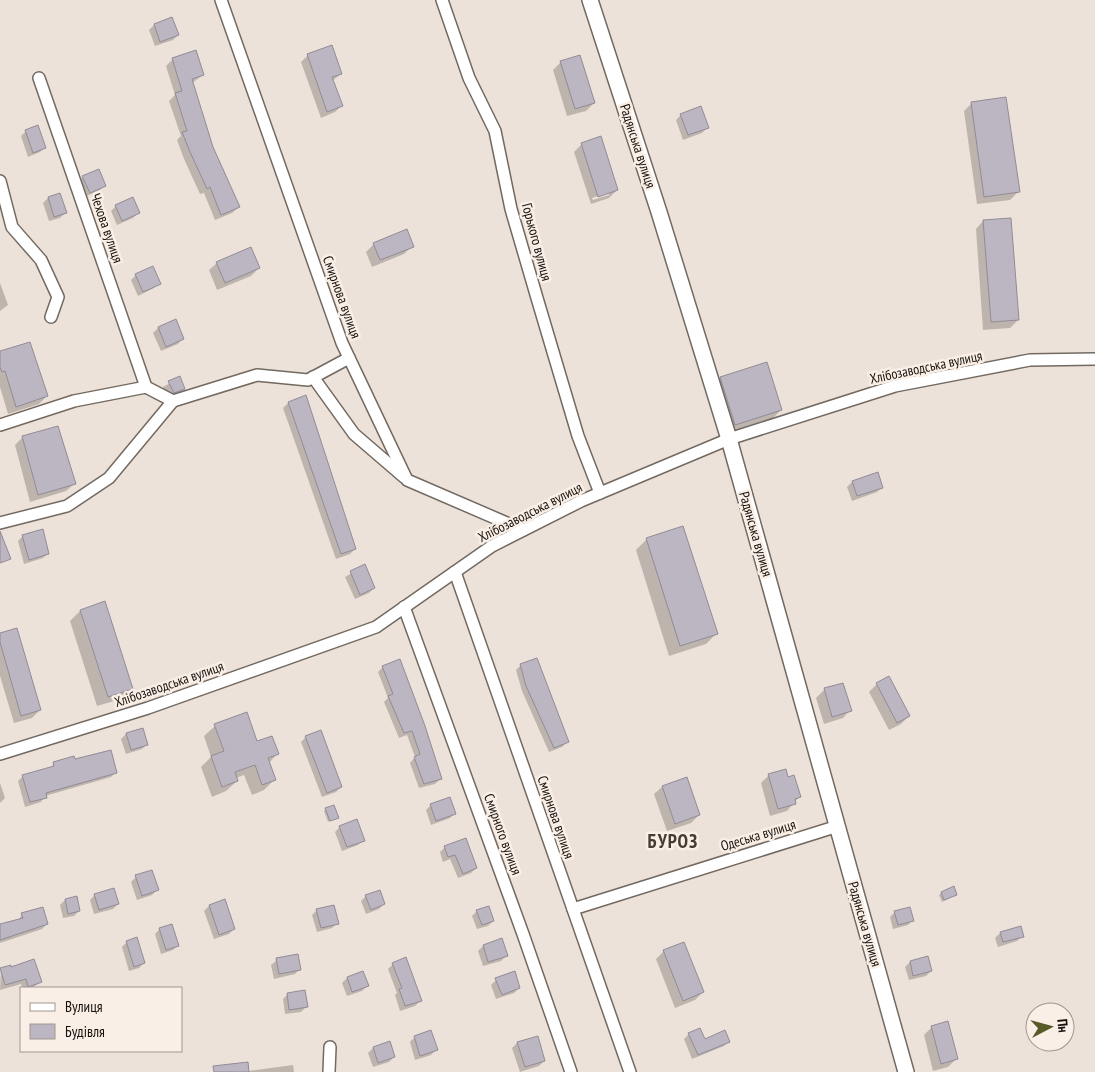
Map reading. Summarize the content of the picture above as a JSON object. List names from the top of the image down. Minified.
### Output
{"streets":{"street":["Радянська вулиця","Чехова вулиця","Горького вулиця","Смирнова вулиця","Хлібозаводська вулиця","Смирного вулиця","Одеська вулиця"]},"crossings":[["Радянська вулиця","Хлібозаводська вулиця"],["Радянська вулиця","Одеська вулиця"],["Горького вулиця","Хлібозаводська вулиця"],["Смирнова вулиця","Хлібозаводська вулиця"],["Смирнова вулиця","Одеська вулиця"],["Хлібозаводська вулиця","Смирного вулиця"]],"districts":["БУРОЗ"],"legend":["Вулиця","Будівля"],"north":"right"}
